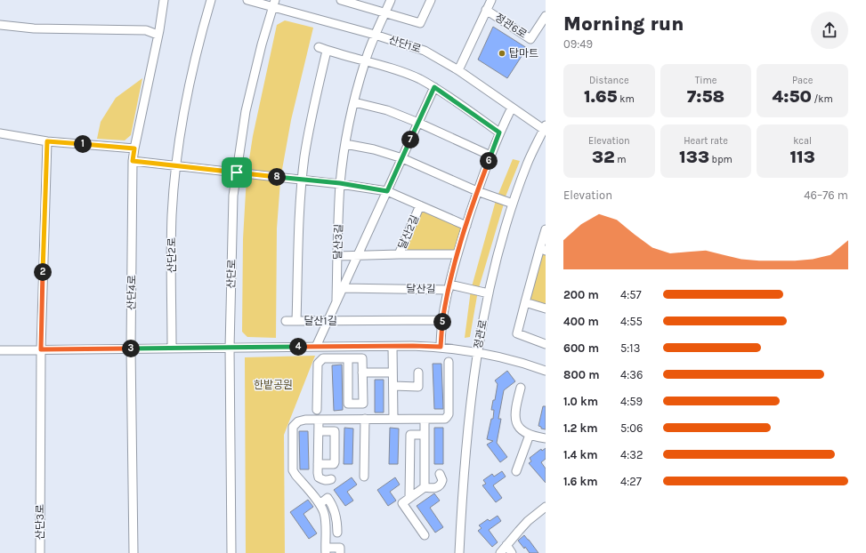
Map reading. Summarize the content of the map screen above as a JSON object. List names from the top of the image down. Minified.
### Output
{"streets":{"street":["정관6로","산단1로","달산2길","달산3길","산단2로","산단로","달산길","산단4로","달산1길","정관로","산단3로"]},"crossings":[["정관6로","산단1로"],["산단1로","달산3길"],["산단1로","산단로"],["산단1로","달산길"],["산단1로","정관로"],["달산2길","달산3길"],["달산길","달산1길"]],"parks":["한밭공원"],"places":["탑마트"],"page":{"heading":["Morning run","09:49"],"stats":[["Distance","1.65 km"],["Time","7:58"],["Pace","4:50 /km"],["Elevation","32 m"],["Heart rate","133 bpm"],["kcal","113"]],"pins":["7","1","6","8","2","5","4","3"],"chart":["Elevation","46–76 m"],"list":[{"name":"200 m","note":"4:57"},{"name":"400 m","note":"4:55"},{"name":"600 m","note":"5:13"},{"name":"800 m","note":"4:36"},{"name":"1.0 km","note":"4:59"},{"name":"1.2 km","note":"5:06"},{"name":"1.4 km","note":"4:32"},{"name":"1.6 km","note":"4:27"}]}}
